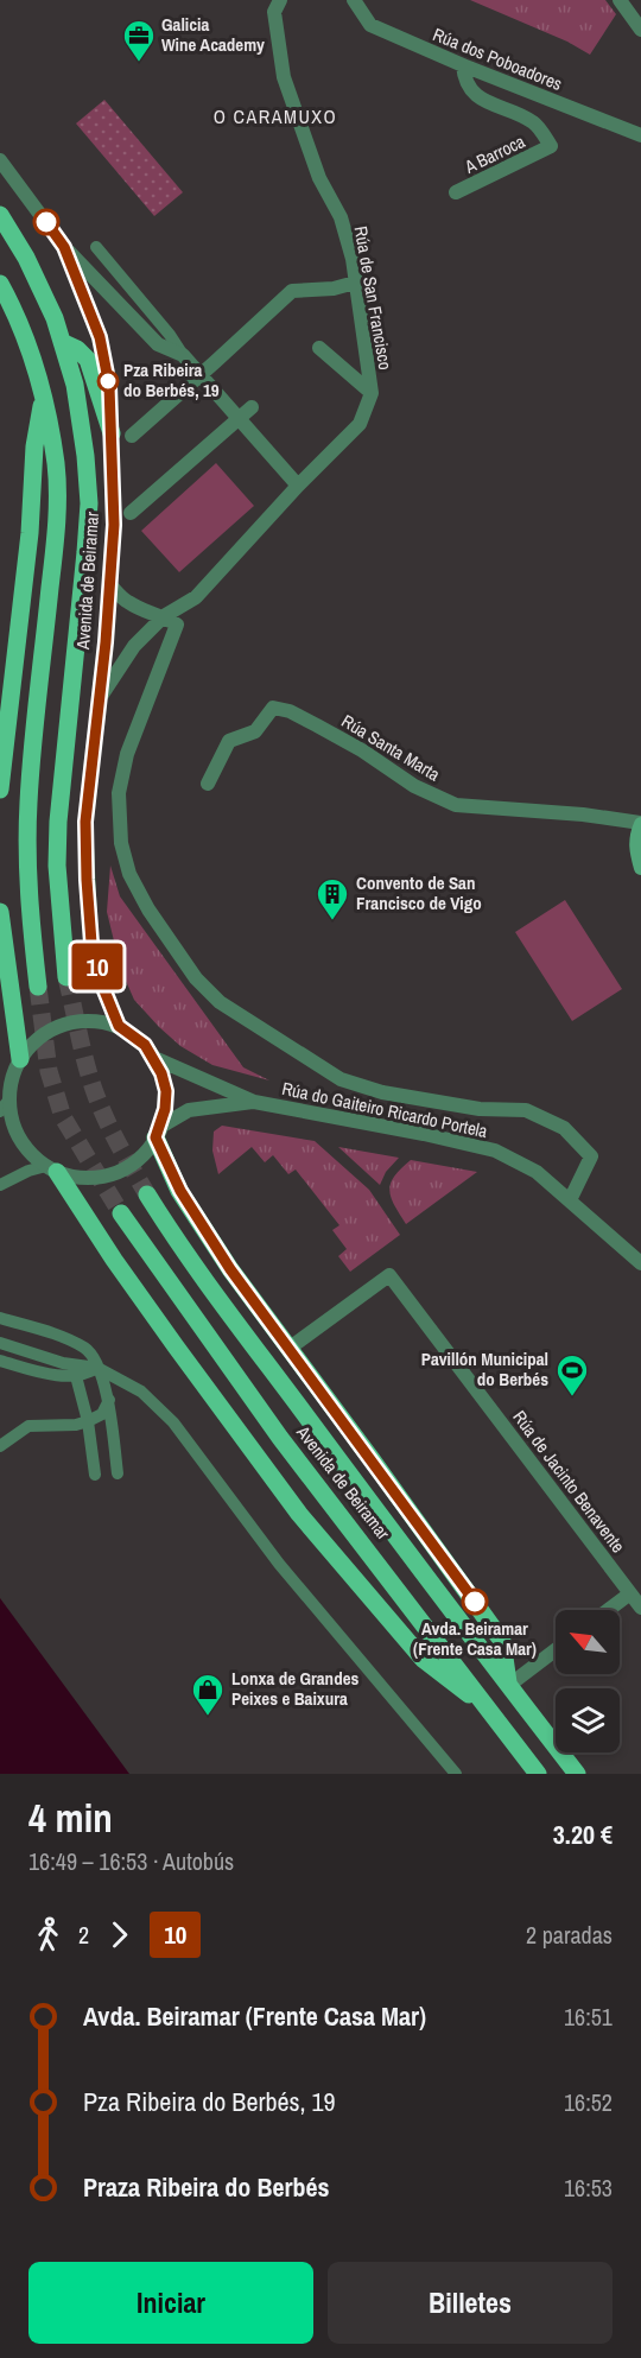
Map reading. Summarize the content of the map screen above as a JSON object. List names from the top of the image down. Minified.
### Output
{"streets":{"main road":["Avenida de Beiramar"],"street":["Rúa dos Poboadores","A Barroca","Rúa de San Francisco","Rúa Santa Marta","Rúa do Gaiteiro Ricardo Portela","Rúa de Jacinto Benavente"]},"crossings":[["Rúa dos Poboadores","A Barroca"],["Rúa de San Francisco","Avenida de Beiramar"],["Avenida de Beiramar","Rúa do Gaiteiro Ricardo Portela"]],"districts":["O CARAMUXO"],"places":{"office":["Galicia Wine Academy"],"other":["Pza Ribeira do Berbés, 19","Avda. Beiramar (Frente Casa Mar)"],"building":["Convento de San Francisco de Vigo"],"sports":["Pavillón Municipal do Berbés"],"shop":["Lonxa de Grandes Peixes e Baixura"]},"lines":["bus line 10"],"north":"top left","page":{"on_map":"10","heading":["4 min","16:49 – 16:53 · Autobús","3.20 €"],"legs":["2","10","2 paradas"],"list":[{"name":"Avda. Beiramar (Frente Casa Mar)","value":"16:51"},{"name":"Pza Ribeira do Berbés, 19","value":"16:52"},{"name":"Praza Ribeira do Berbés","value":"16:53"}],"buttons":["Iniciar","Billetes"]}}
